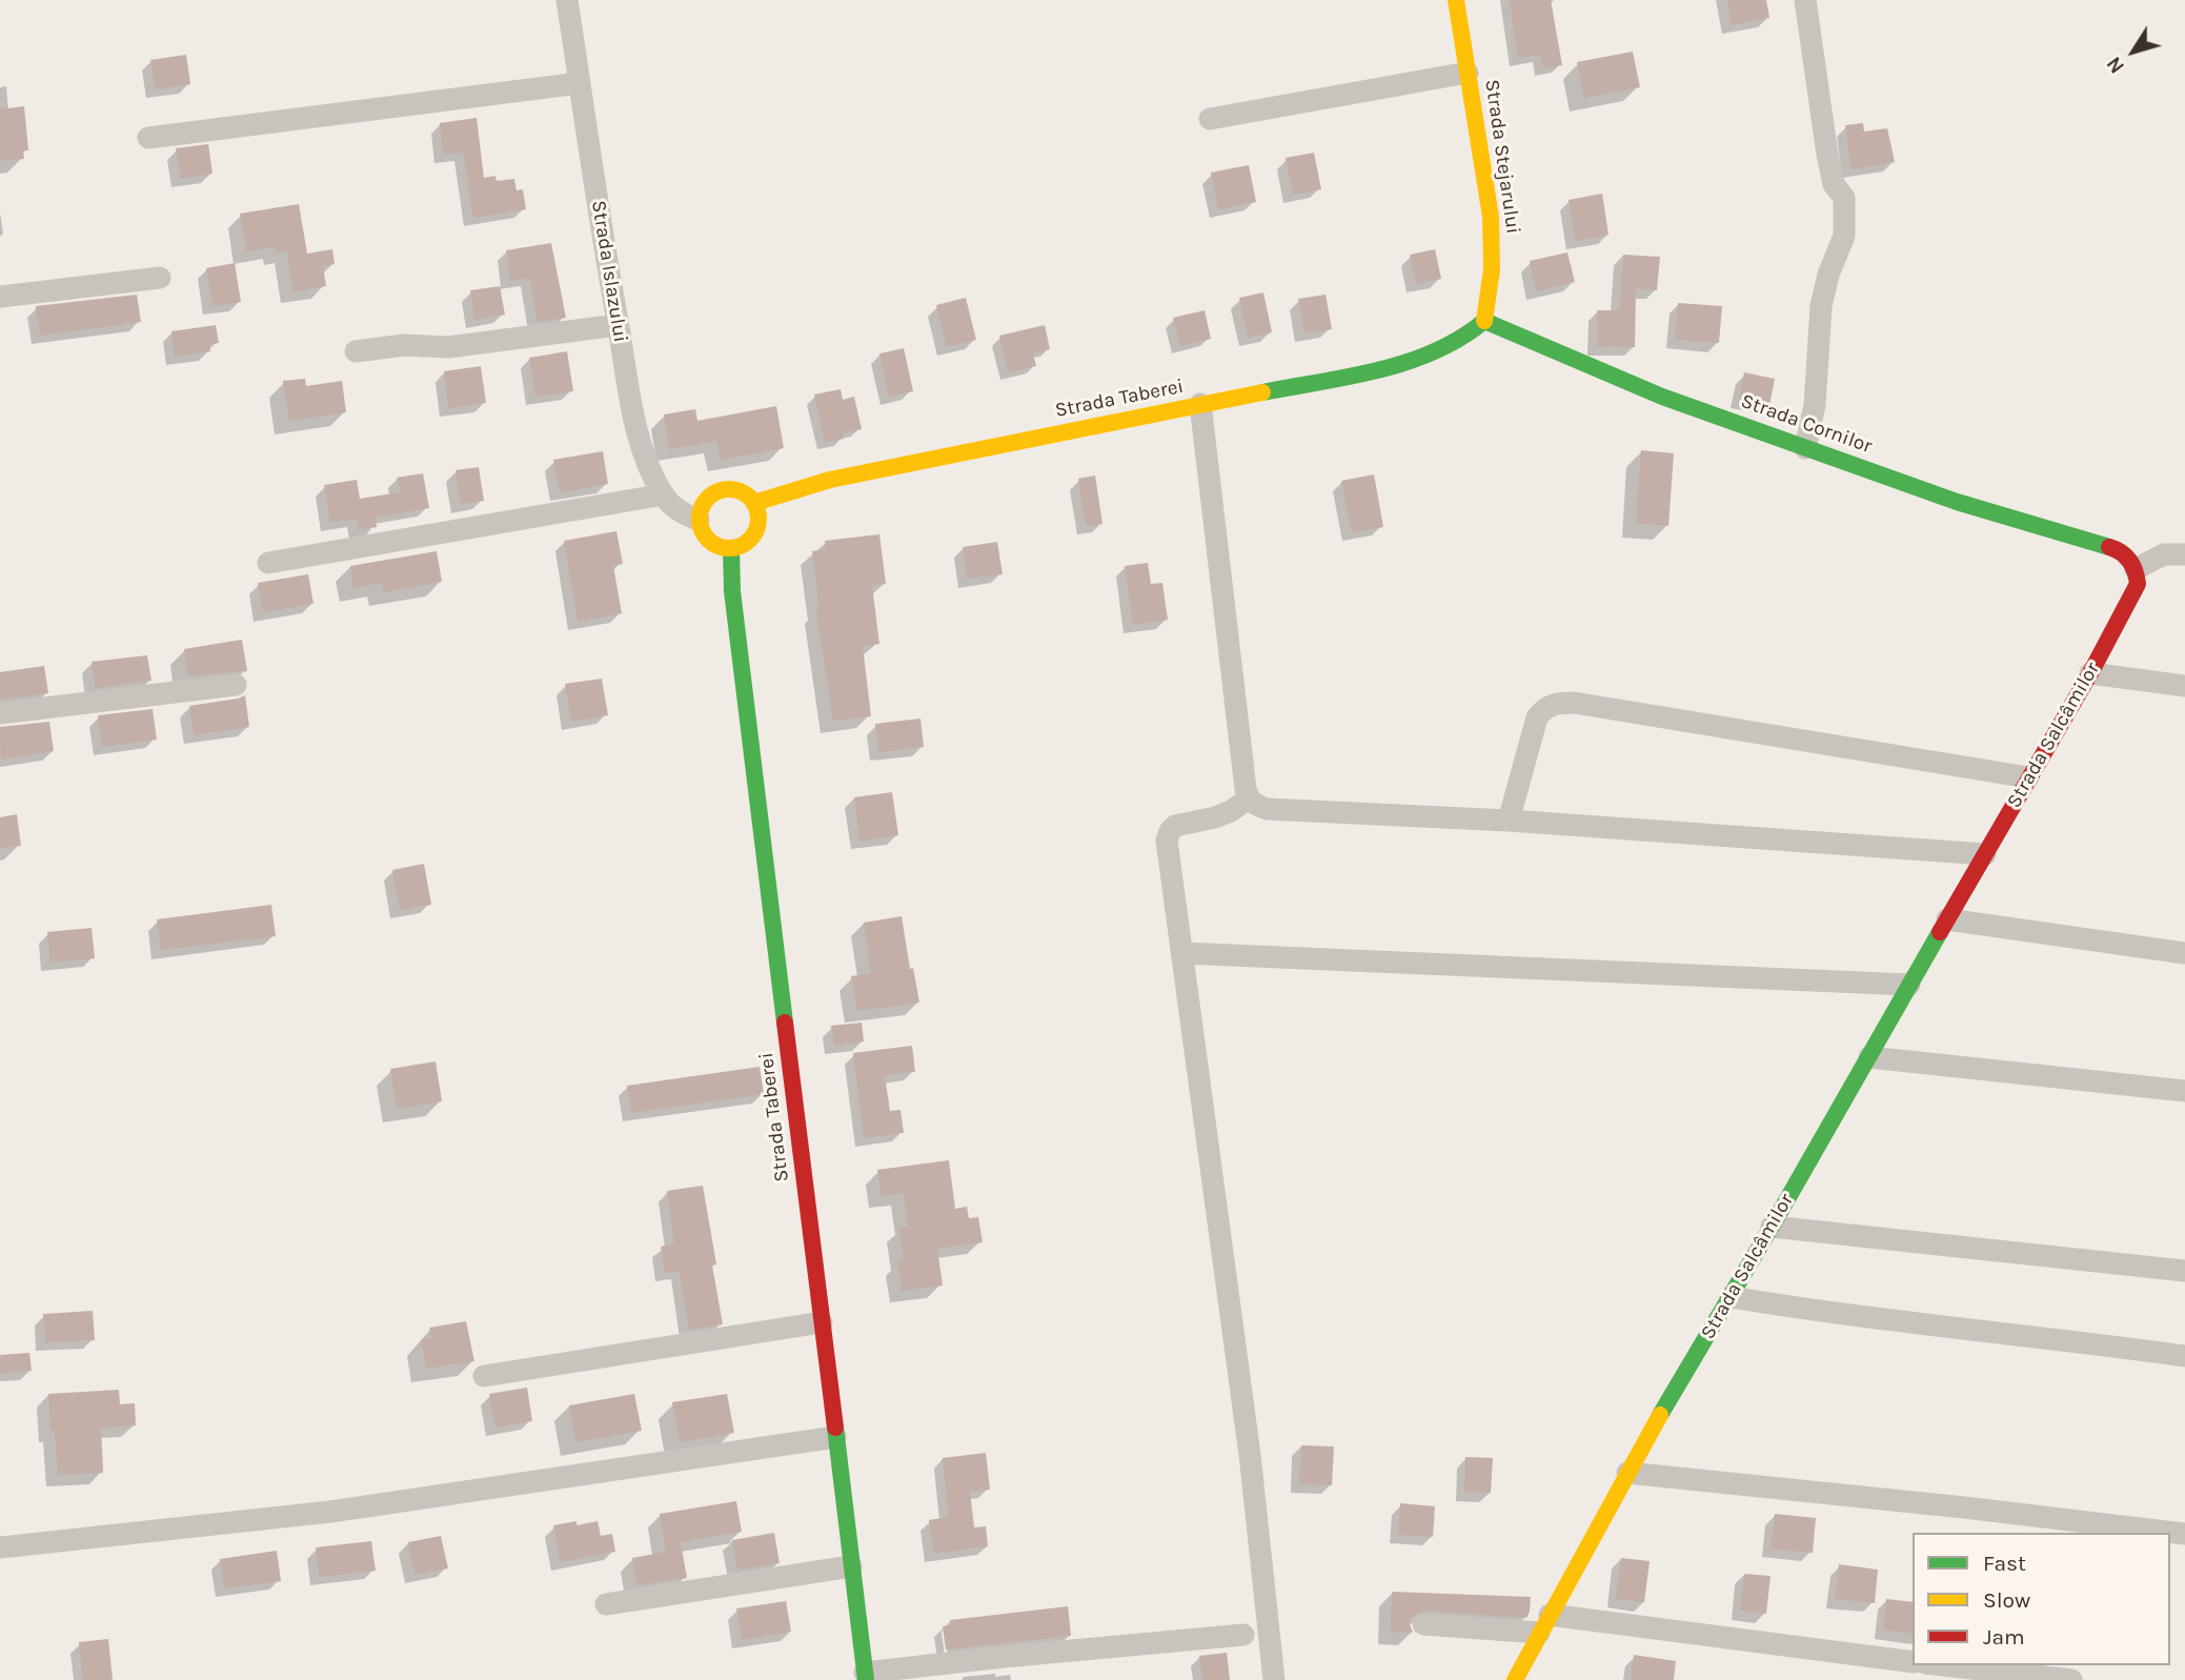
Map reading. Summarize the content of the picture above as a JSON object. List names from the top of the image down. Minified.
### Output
{"streets":{"street":["Strada Stejarului","Strada Islazului","Strada Taberei","Strada Cornilor","Strada Salcâmilor"]},"crossings":[["Strada Stejarului","Strada Taberei"],["Strada Stejarului","Strada Cornilor"],["Strada Islazului","Strada Taberei"],["Strada Taberei","Strada Cornilor"],["Strada Cornilor","Strada Salcâmilor"]],"legend":["Fast","Slow","Jam"],"north":"bottom left"}
